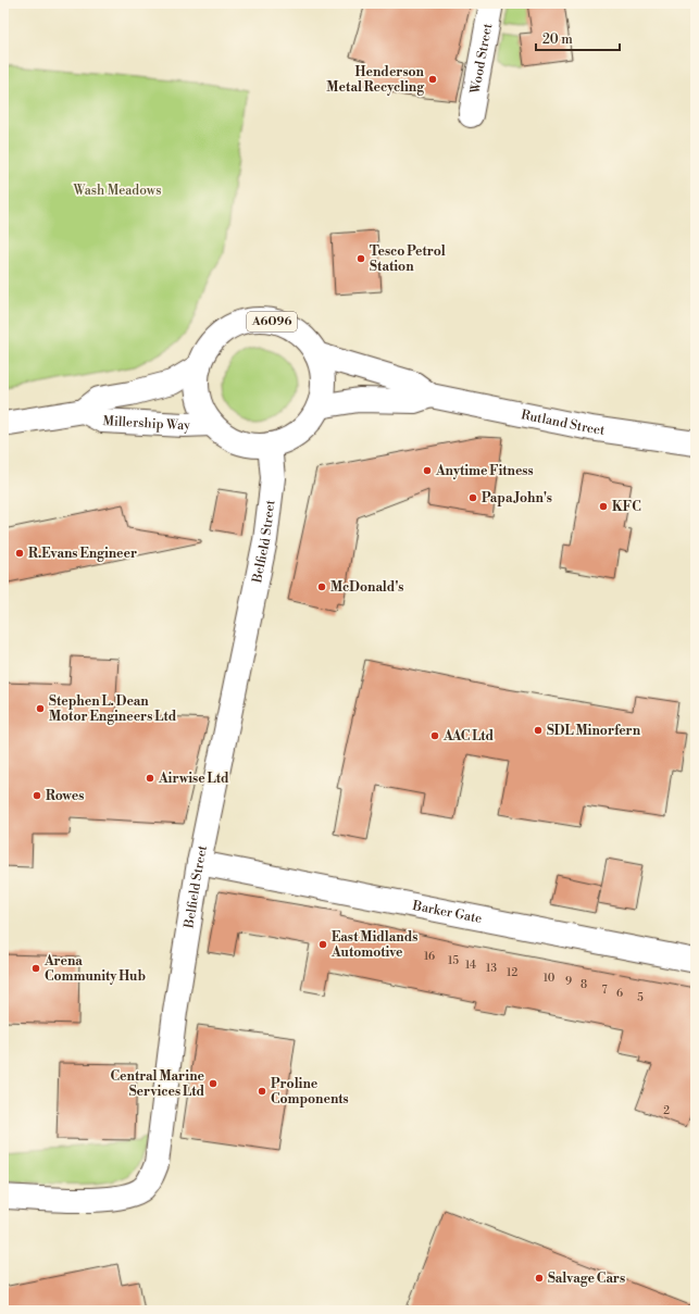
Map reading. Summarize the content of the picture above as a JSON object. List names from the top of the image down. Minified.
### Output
{"streets":{"street":["Wood Street","A6096","Millership Way","Rutland Street","Belfield Street","Barker Gate"]},"crossings":[["A6096","Millership Way"],["A6096","Rutland Street"],["A6096","Belfield Street"],["Millership Way","Rutland Street"],["Millership Way","Belfield Street"],["Rutland Street","Belfield Street"],["Belfield Street","Barker Gate"]],"parks":["Wash Meadows"],"places":["Henderson Metal Recycling","Tesco Petrol Station","Anytime Fitness","Papa John's","KFC","R.Evans Engineer","McDonald's","Stephen L. Dean Motor Engineers Ltd","SDL Minorfern","AAC Ltd","Airwise Ltd","Rowes","East Midlands Automotive","Arena Community Hub","Central Marine Services Ltd","Proline Components","Salvage Cars"],"house_numbers":["16","15","14","13","12","10","9","8","7","6","5","2"],"scale_bar":"20 m"}
